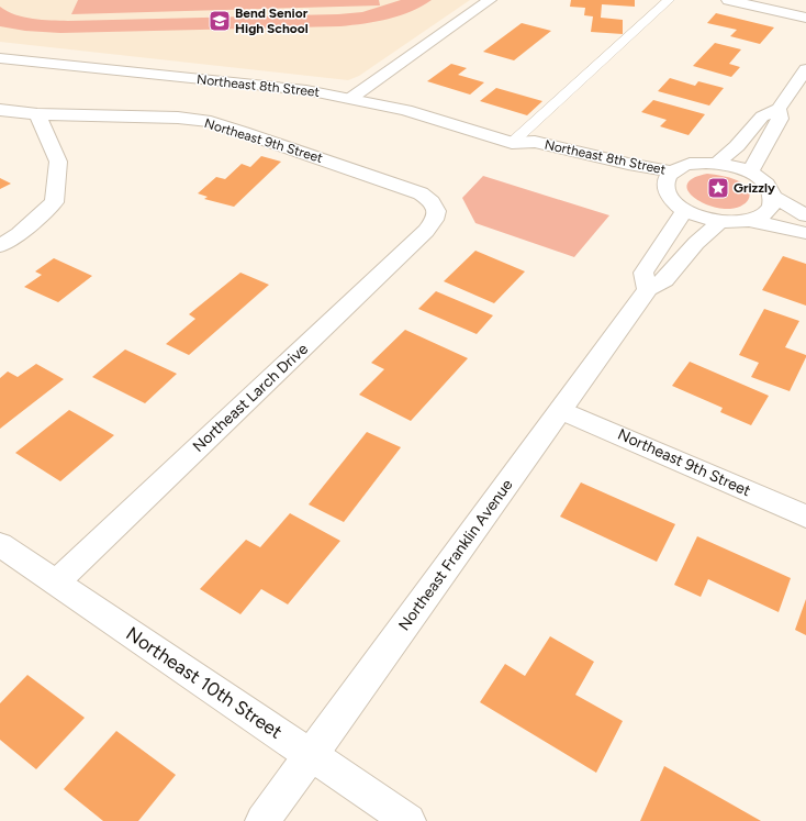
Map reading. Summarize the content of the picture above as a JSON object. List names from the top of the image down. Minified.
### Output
{"streets":{"street":["Northeast 8th Street","Northeast 9th Street","Northeast Larch Drive","Northeast Franklin Avenue","Northeast 10th Street"]},"crossings":[["Northeast 9th Street","Northeast Larch Drive"],["Northeast 9th Street","Northeast Franklin Avenue"],["Northeast Larch Drive","Northeast 10th Street"],["Northeast Franklin Avenue","Northeast 10th Street"]],"places":{"school or university":["Bend Senior High School"],"place":["Grizzly"]}}
